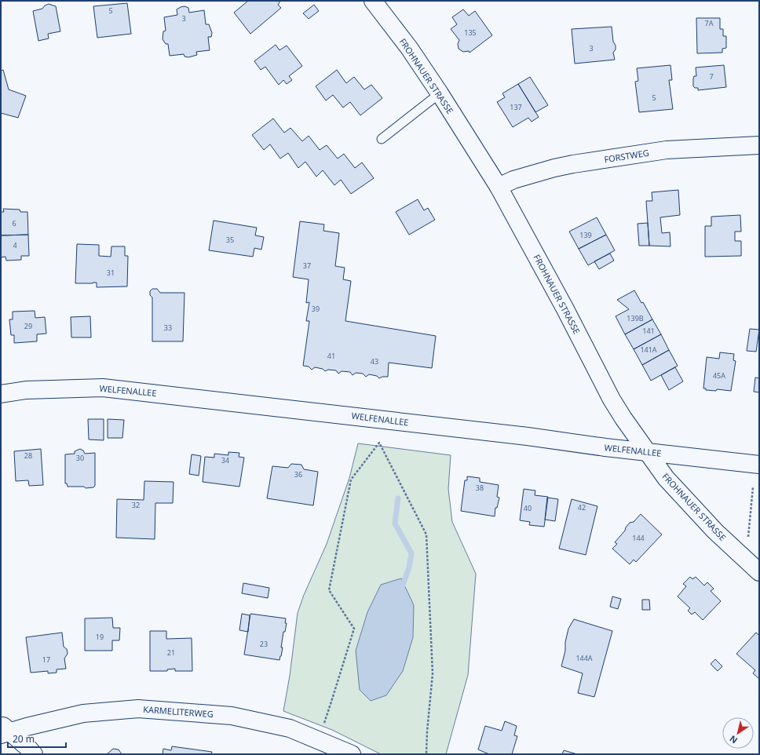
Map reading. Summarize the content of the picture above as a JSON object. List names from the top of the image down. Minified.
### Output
{"streets":{"street":["FROHNAUER STRASSE","FORSTWEG","WELFENALLEE","KARMELITERWEG"]},"crossings":[["FROHNAUER STRASSE","FORSTWEG"],["FROHNAUER STRASSE","WELFENALLEE"]],"house_numbers":["5","3","7A","135","3","7","5","137","6","139","35","4","37","31","39","139B","29","33","141","141A","41","43","45A","28","30","34","36","38","32","42","40","144","19","23","21","144A","17"],"scale_bar":"20 m","north":"bottom left"}
